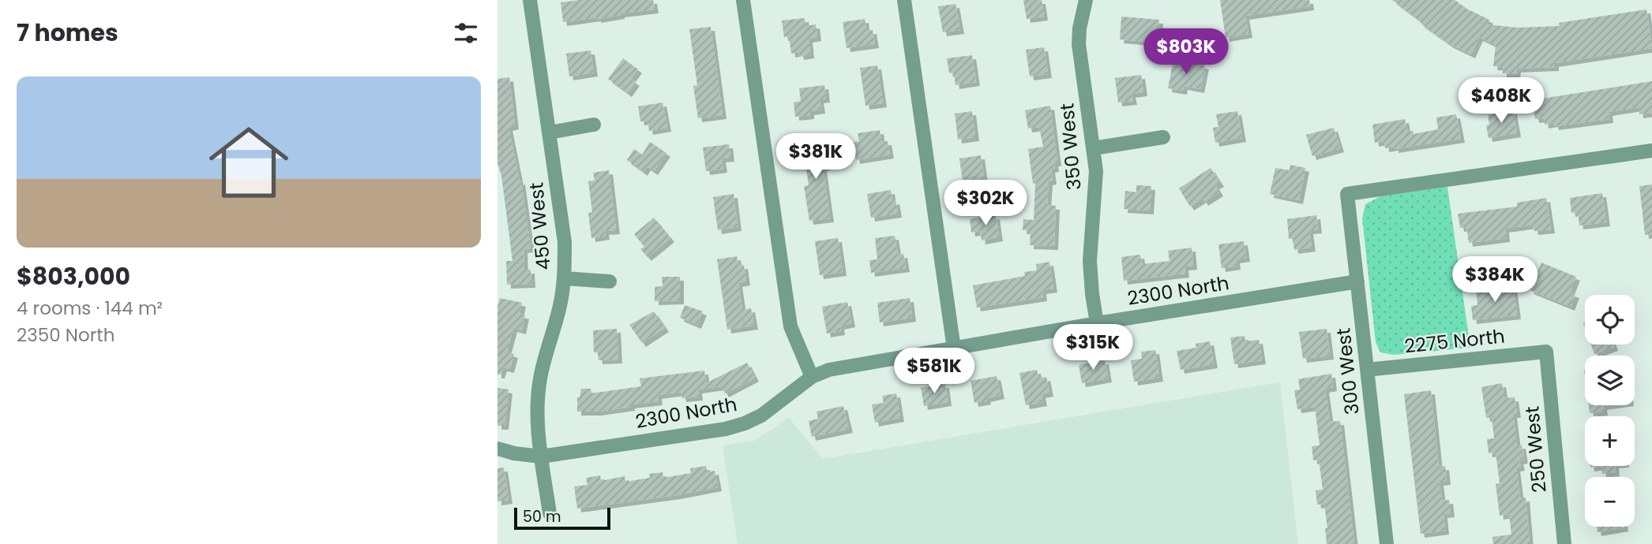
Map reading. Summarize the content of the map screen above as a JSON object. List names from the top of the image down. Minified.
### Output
{"streets":{"street":["350 West","450 West","2300 North","2275 North","300 West","250 West"]},"crossings":[["350 West","2300 North"],["450 West","2300 North"],["2300 North","300 West"],["2275 North","300 West"],["2275 North","250 West"]],"scale_bar":"50 m","page":{"heading":"7 homes","price":["$803K","$408K","$381K","$302K","$384K","$315K","$581K"],"list":[{"name":"$803,000","note":"4 rooms · 144 m² · 2350 North"}],"map_buttons":["+","−"],"scale":"50 m"}}
